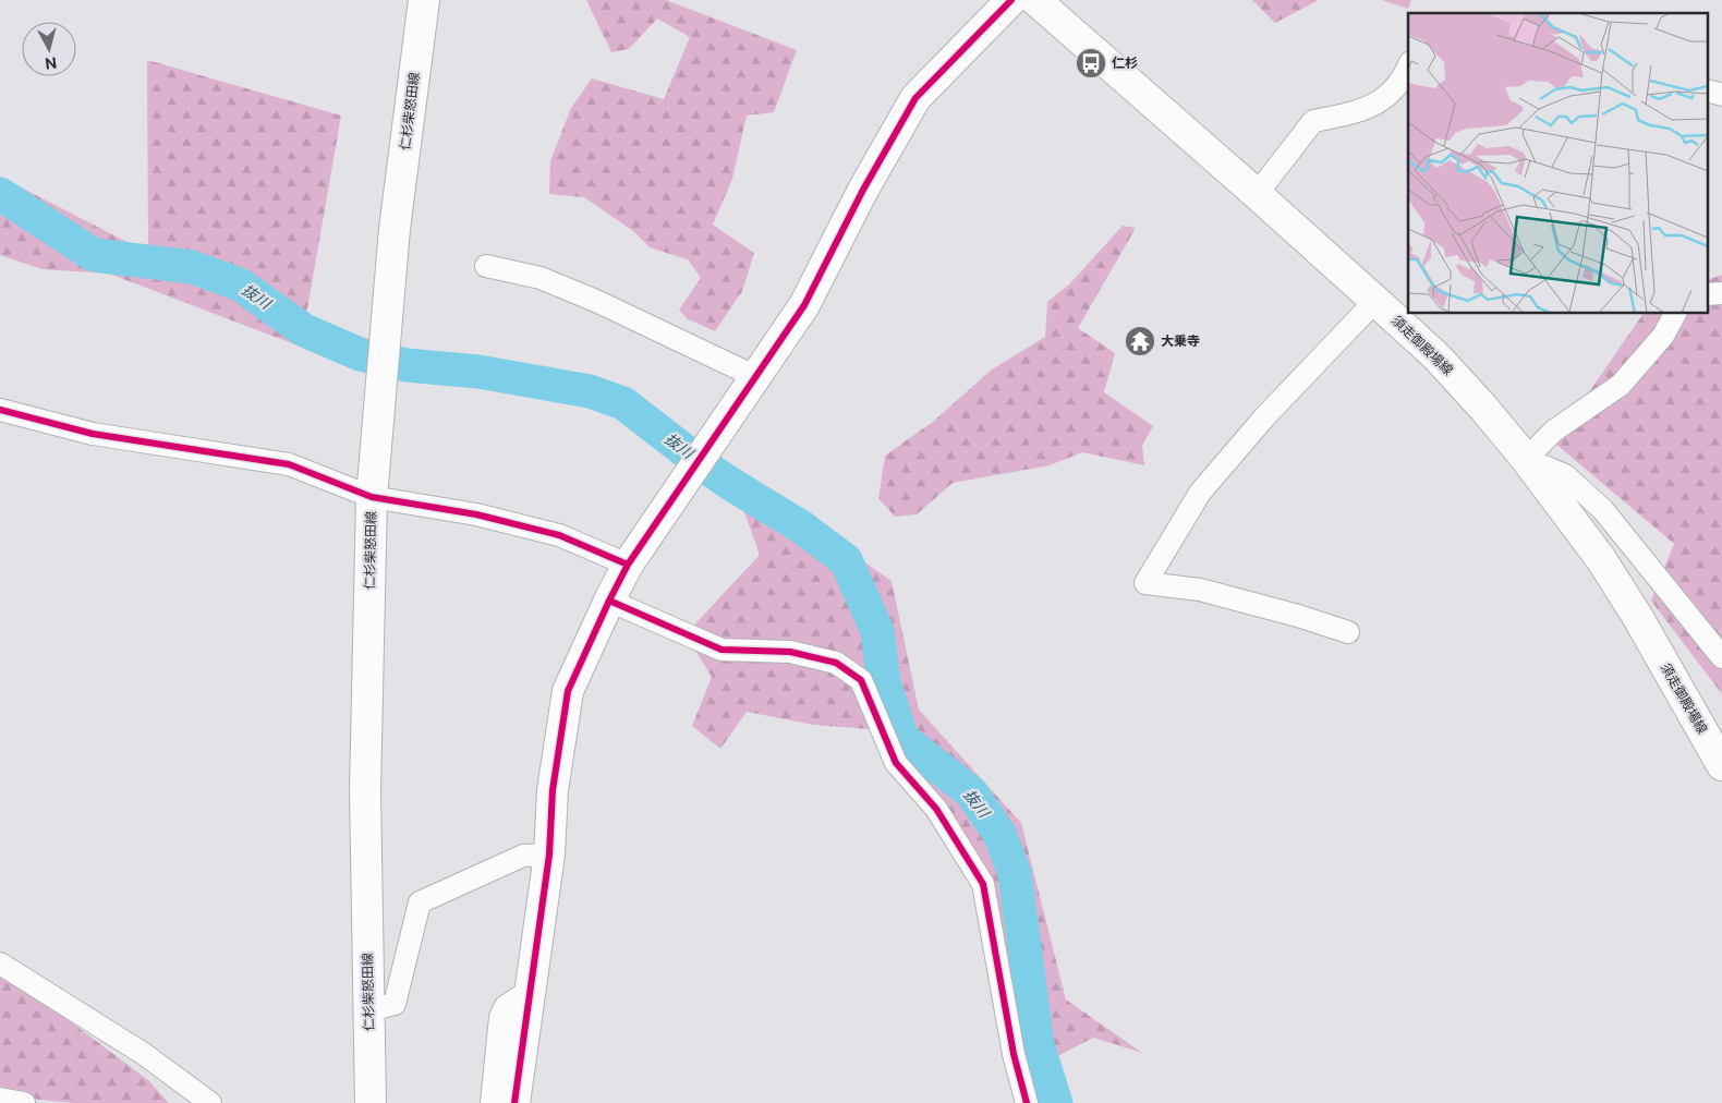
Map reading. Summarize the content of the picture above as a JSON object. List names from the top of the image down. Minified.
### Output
{"streets":{"main road":["仁杉柴怒田線","須走御殿場線"]},"water":["抜川"],"places":{"bus stop":["仁杉"],"temple":["大乗寺"]},"north":"bottom"}
